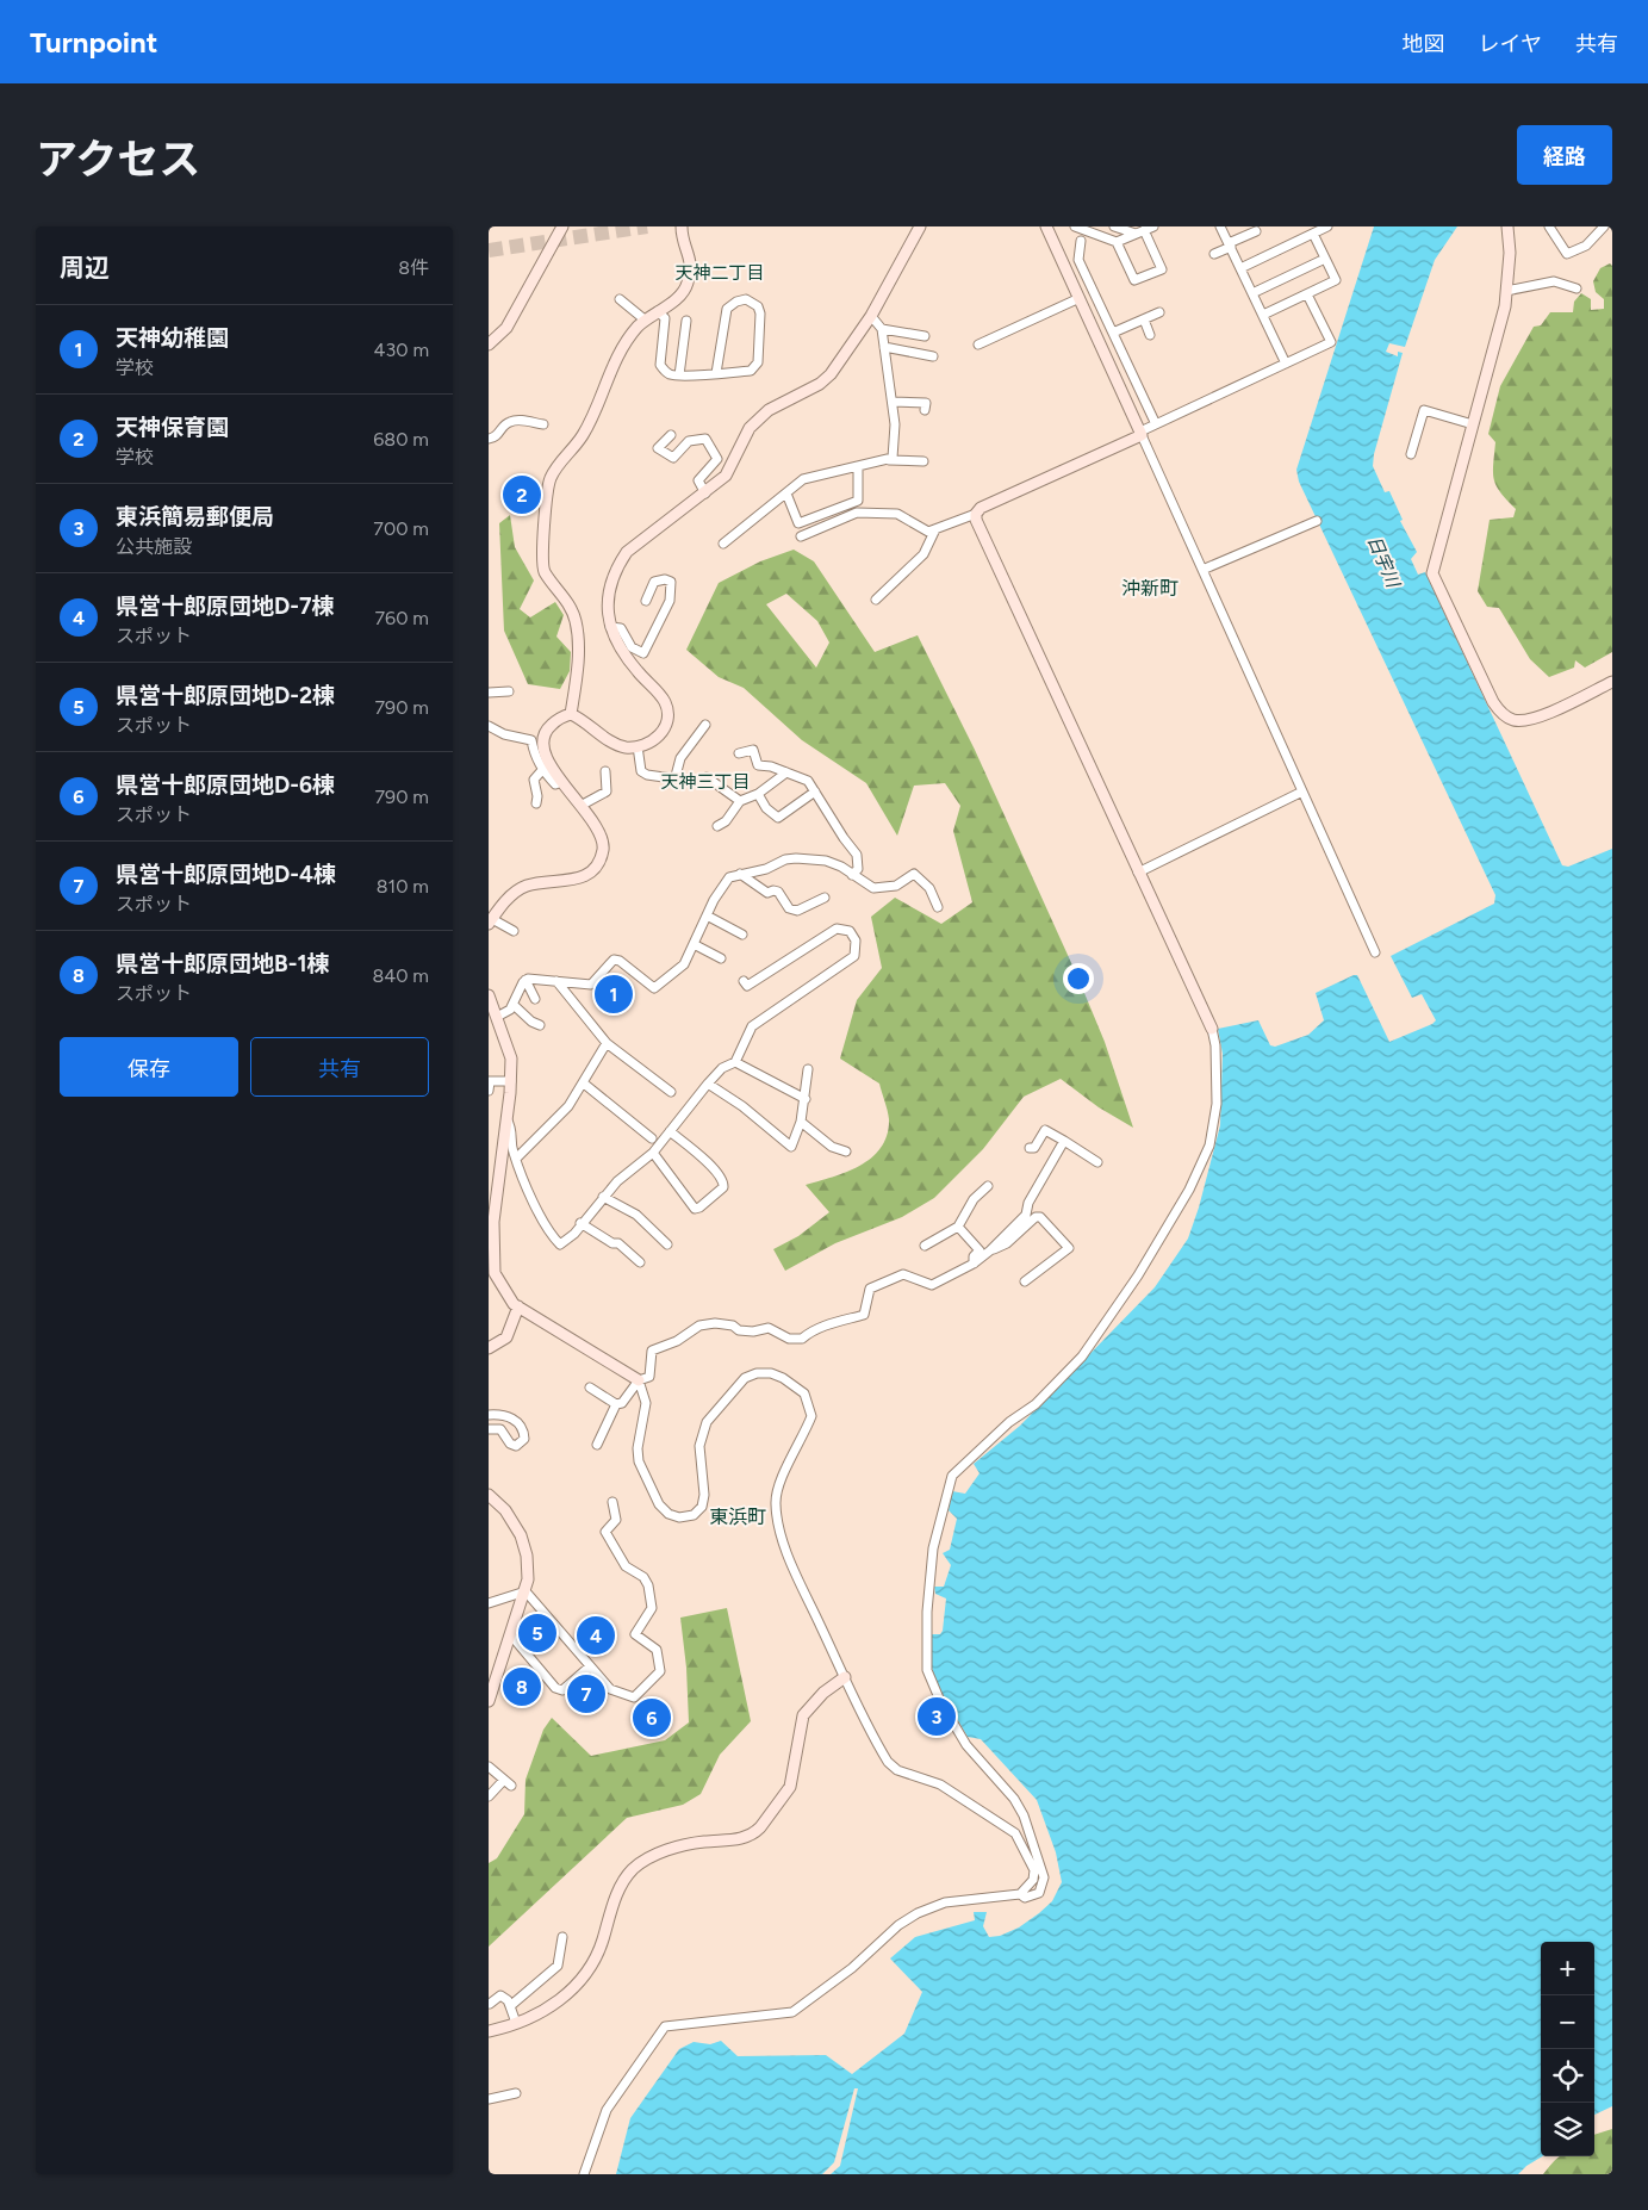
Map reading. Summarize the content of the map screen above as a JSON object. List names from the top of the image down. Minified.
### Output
{"districts":["天神二丁目","沖新町","天神三丁目","東浜町"],"water":["日宇川"],"page":{"header":"Turnpoint","nav":["地図","レイヤ","共有"],"title":"アクセス","buttons":["経路",["保存","共有"]],"heading":["周辺","8件"],"list":[{"mark":"1","name":"天神幼稚園","note":"学校","value":"430 m"},{"mark":"2","name":"天神保育園","note":"学校","value":"680 m"},{"mark":"3","name":"東浜簡易郵便局","note":"公共施設","value":"700 m"},{"mark":"4","name":"県営十郎原団地D-7棟","note":"スポット","value":"760 m"},{"mark":"5","name":"県営十郎原団地D-2棟","note":"スポット","value":"790 m"},{"mark":"6","name":"県営十郎原団地D-6棟","note":"スポット","value":"790 m"},{"mark":"7","name":"県営十郎原団地D-4棟","note":"スポット","value":"810 m"},{"mark":"8","name":"県営十郎原団地B-1棟","note":"スポット","value":"840 m"}],"pins":["2","1","5","4","8","7","3","6"],"map_buttons":["+","−"]}}
